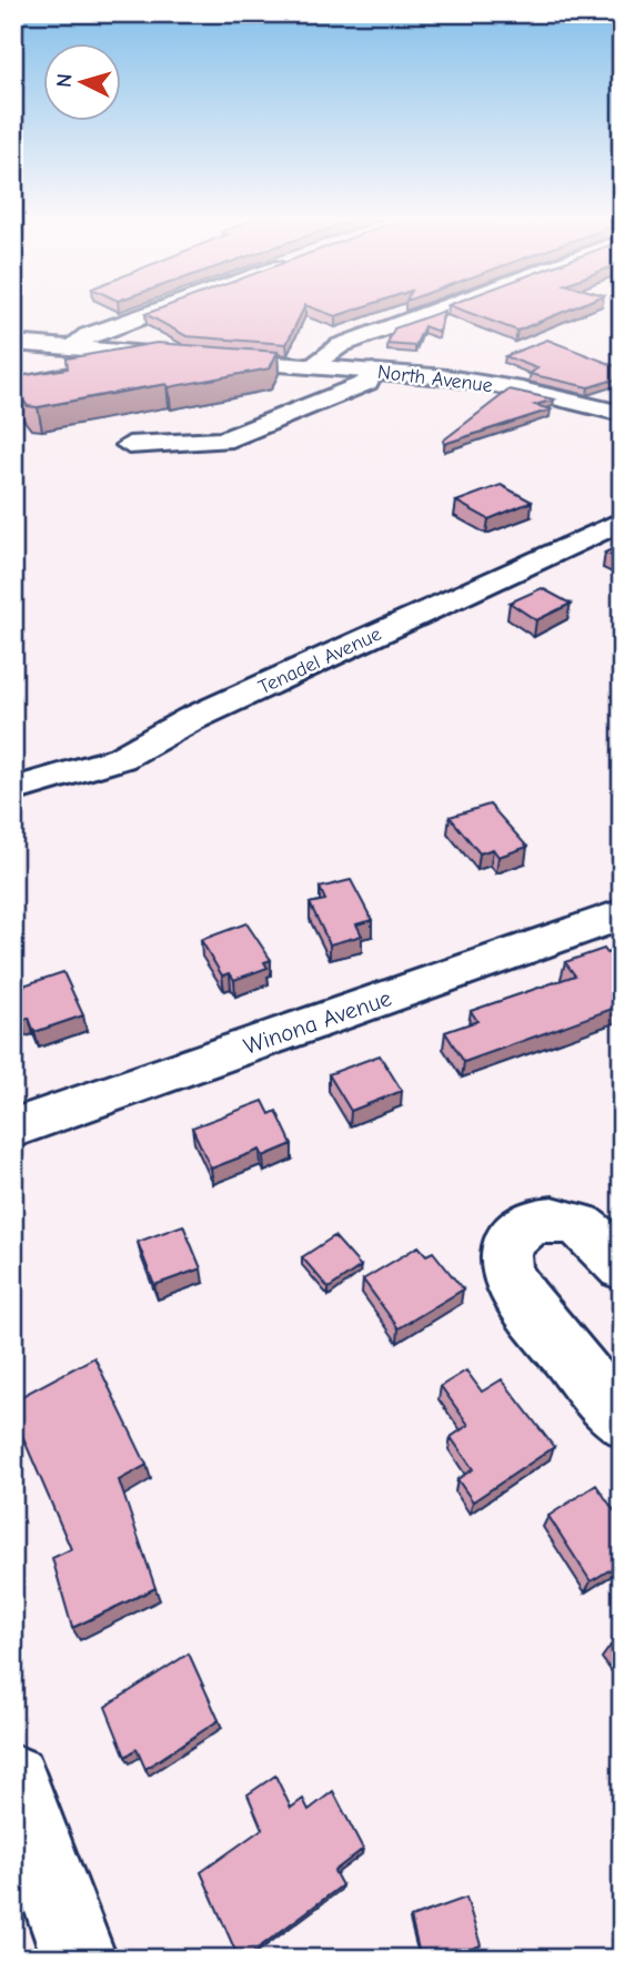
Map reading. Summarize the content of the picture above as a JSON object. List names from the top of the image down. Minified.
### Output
{"streets":{"street":["North Avenue","Tenadel Avenue","Winona Avenue"]},"north":"left"}
